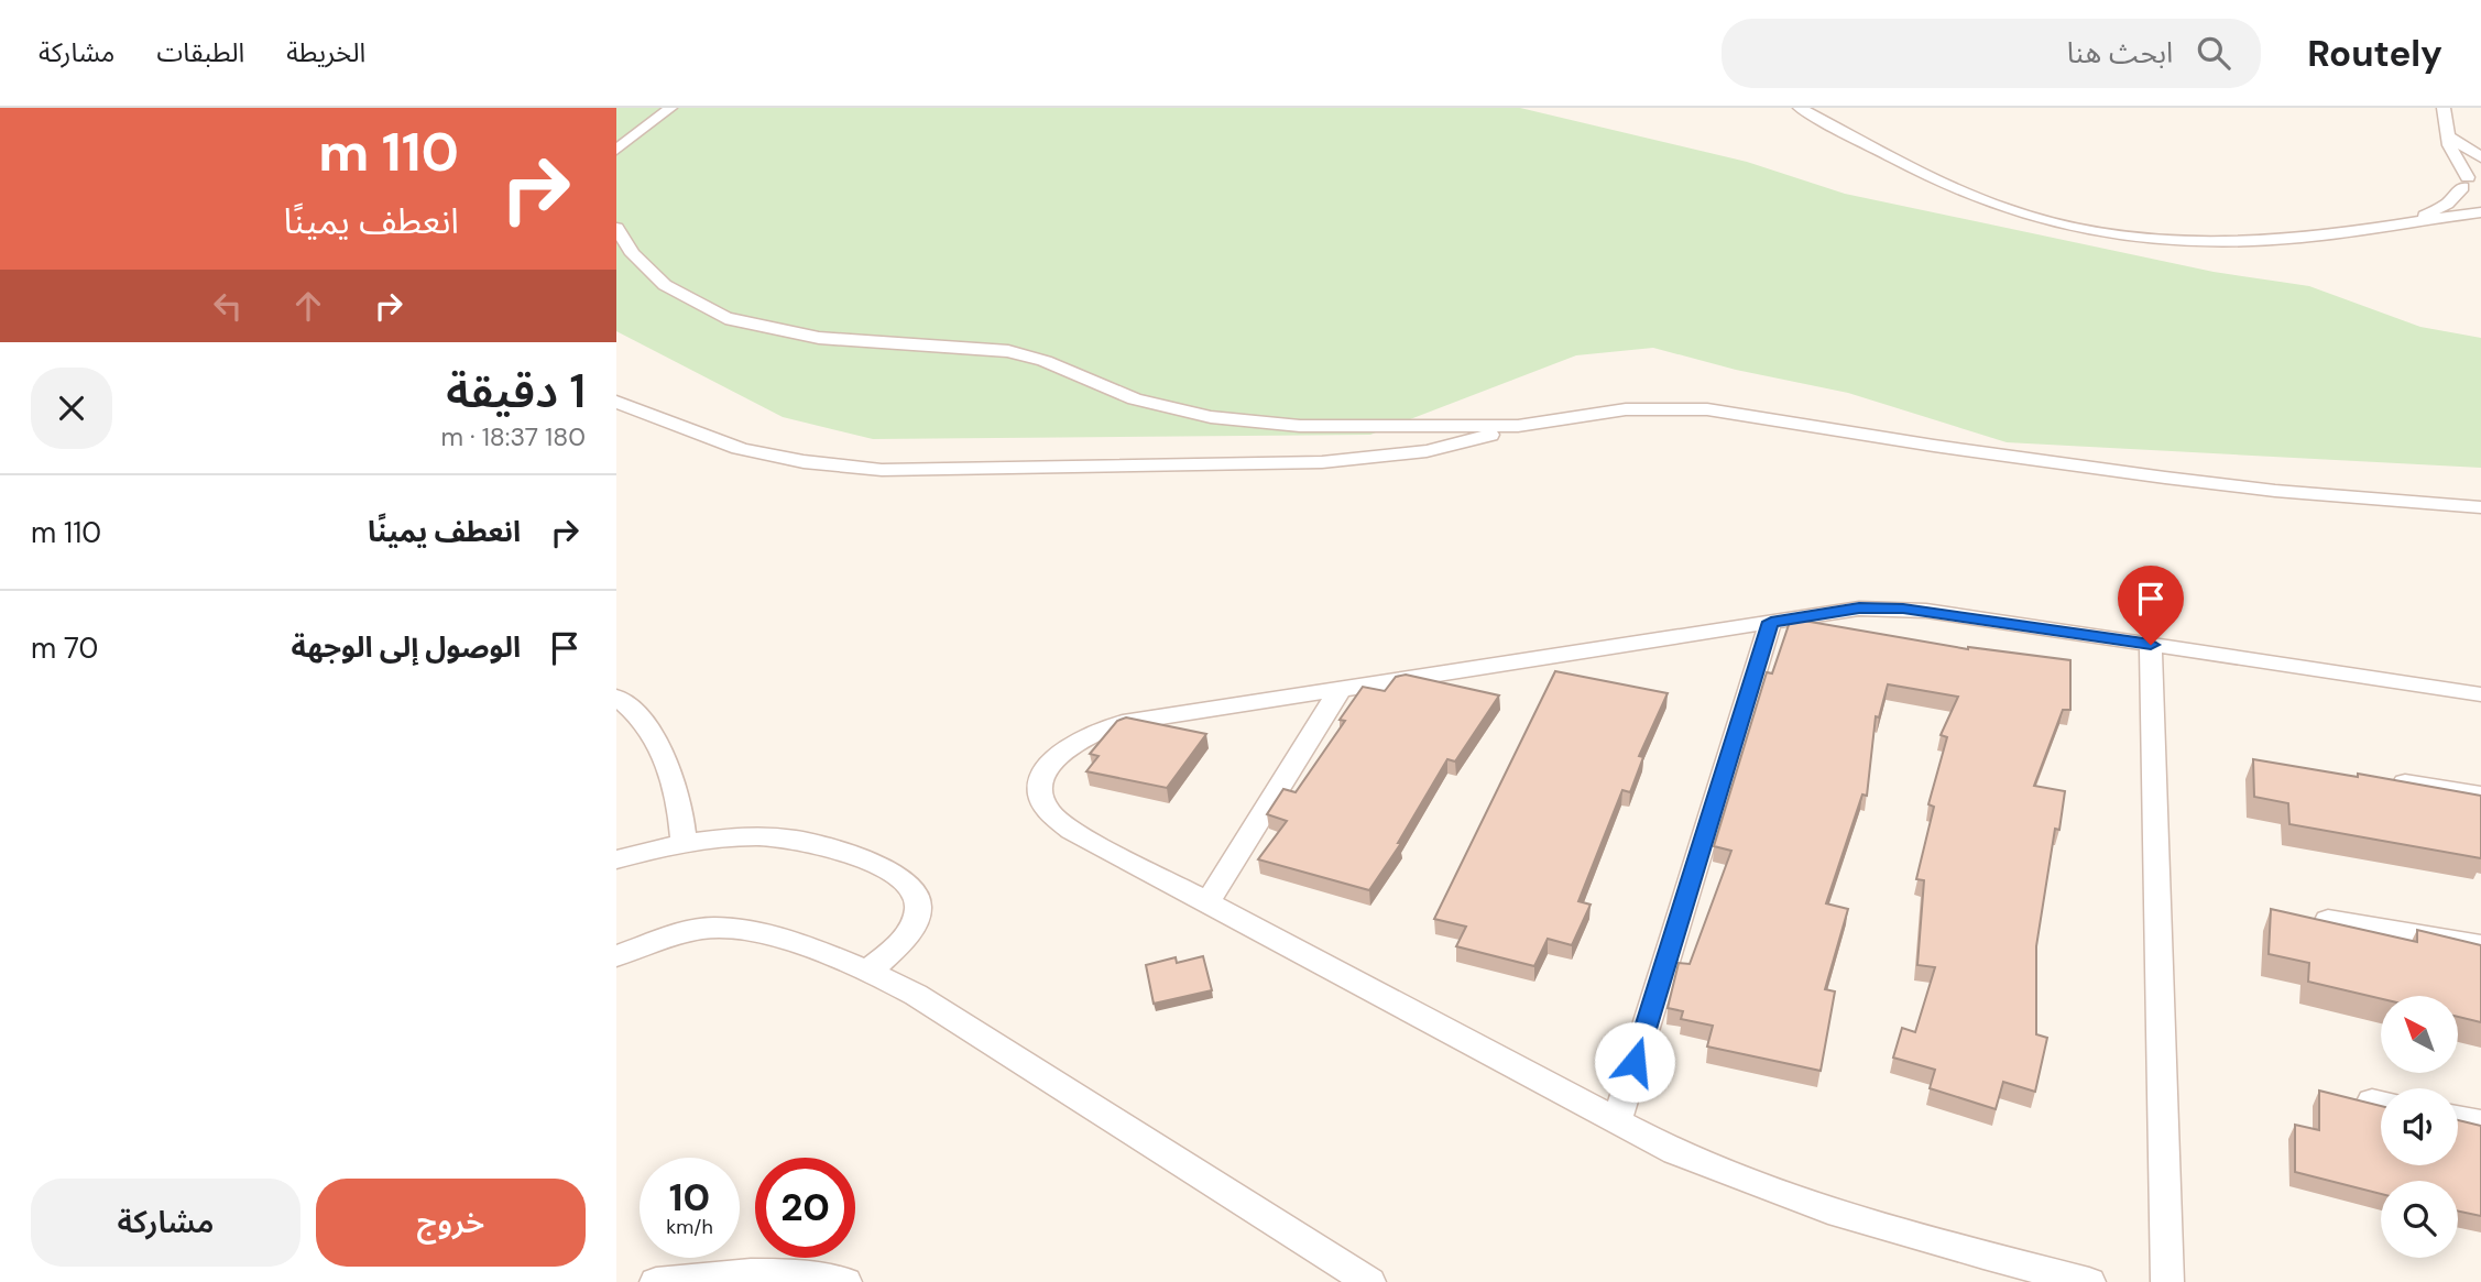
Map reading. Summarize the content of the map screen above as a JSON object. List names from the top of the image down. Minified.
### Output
{"north":"top left","page":{"header":"Routely","search":"ابحث هنا","nav":["الخريطة","الطبقات","مشاركة"],"turn":["110 m","انعطف يمينًا"],"heading":["1 دقيقة","180 m · 18:37"],"list":[{"name":"انعطف يمينًا","value":"110 m"},{"name":"الوصول إلى الوجهة","value":"70 m"}],"speed":"10 km/h","limit":"20","buttons":["خروج","مشاركة"]}}
